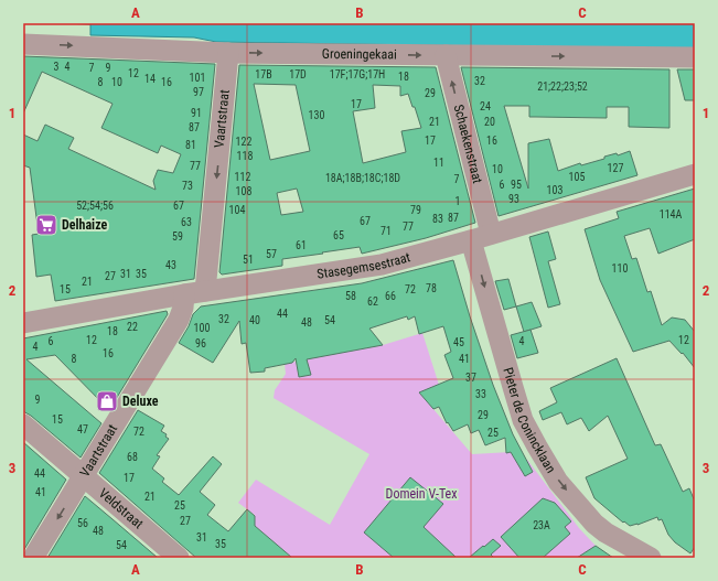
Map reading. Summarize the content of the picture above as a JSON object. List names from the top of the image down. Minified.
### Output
{"streets":{"street":["Groeningekaai","Vaartstraat","Schaekenstraat","Stasegemsestraat","Pieter de Conincklaan","Veldstraat"]},"crossings":[["Groeningekaai","Vaartstraat"],["Groeningekaai","Schaekenstraat"],["Vaartstraat","Stasegemsestraat"],["Vaartstraat","Veldstraat"],["Schaekenstraat","Stasegemsestraat"],["Stasegemsestraat","Pieter de Conincklaan"]],"one_way":["Groeningekaai","Vaartstraat","Schaekenstraat","Pieter de Conincklaan"],"parks":["Domein V-Tex"],"places":{"supermarket":["Delhaize"],"shop":["Deluxe"]},"house_numbers":["3","4","7","9","12","17B","17D","17F;17G;17H","18","101","14","32","8","10","16","21;22;23;52","97","29","17","24","91","130","21","20","87","17","16","122","81","118","11","77","127","10","112","105","18A;18B;18C;18D","7","6","95","73","103","108","93","1","52;54;56","67","104","79","114A","87","83","67","63","77","71","65","59","61","57","51","43","110","31","35","27","21","78","15","72","58","66","62","44","32","40","54","48","22","100","18","12","12","6","4","45","96","4","16","8","41","37","33","9","29","15","47","72","25","68","44","17","41","21","25","27","56","23A","48","31","35","54"],"grid":{"columns":["A","B","C"],"rows":["1","2","3"]}}
